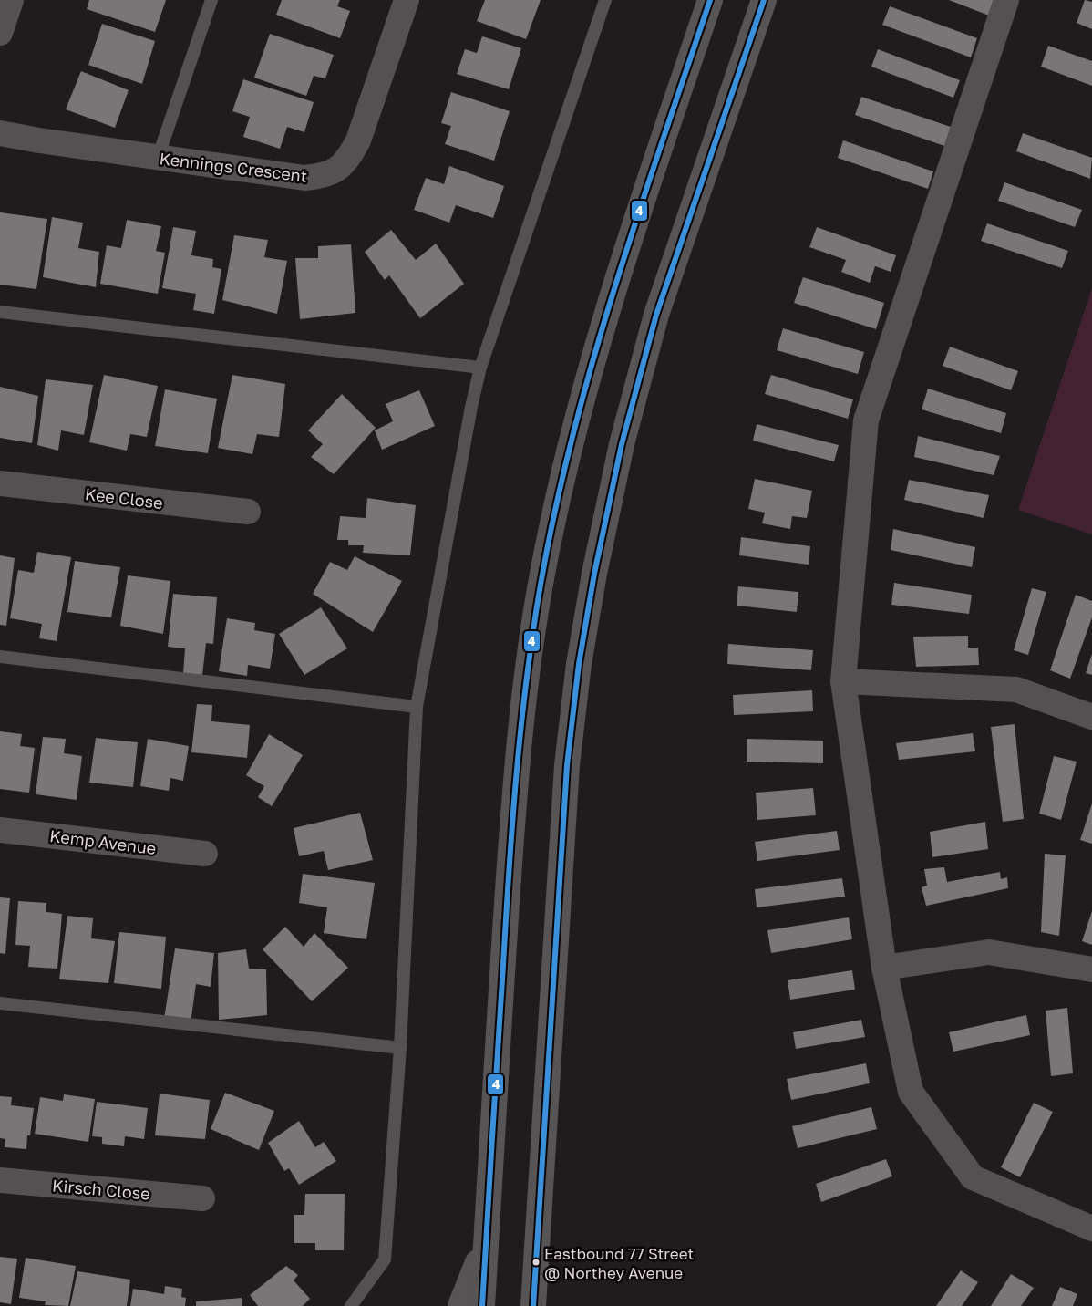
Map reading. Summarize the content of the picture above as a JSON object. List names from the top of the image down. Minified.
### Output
{"streets":{"street":["Kennings Crescent","Kee Close","Kemp Avenue","Kirsch Close"]},"places":["Eastbound 77 Street @ Northey Avenue"],"lines":["transit line 4"]}
